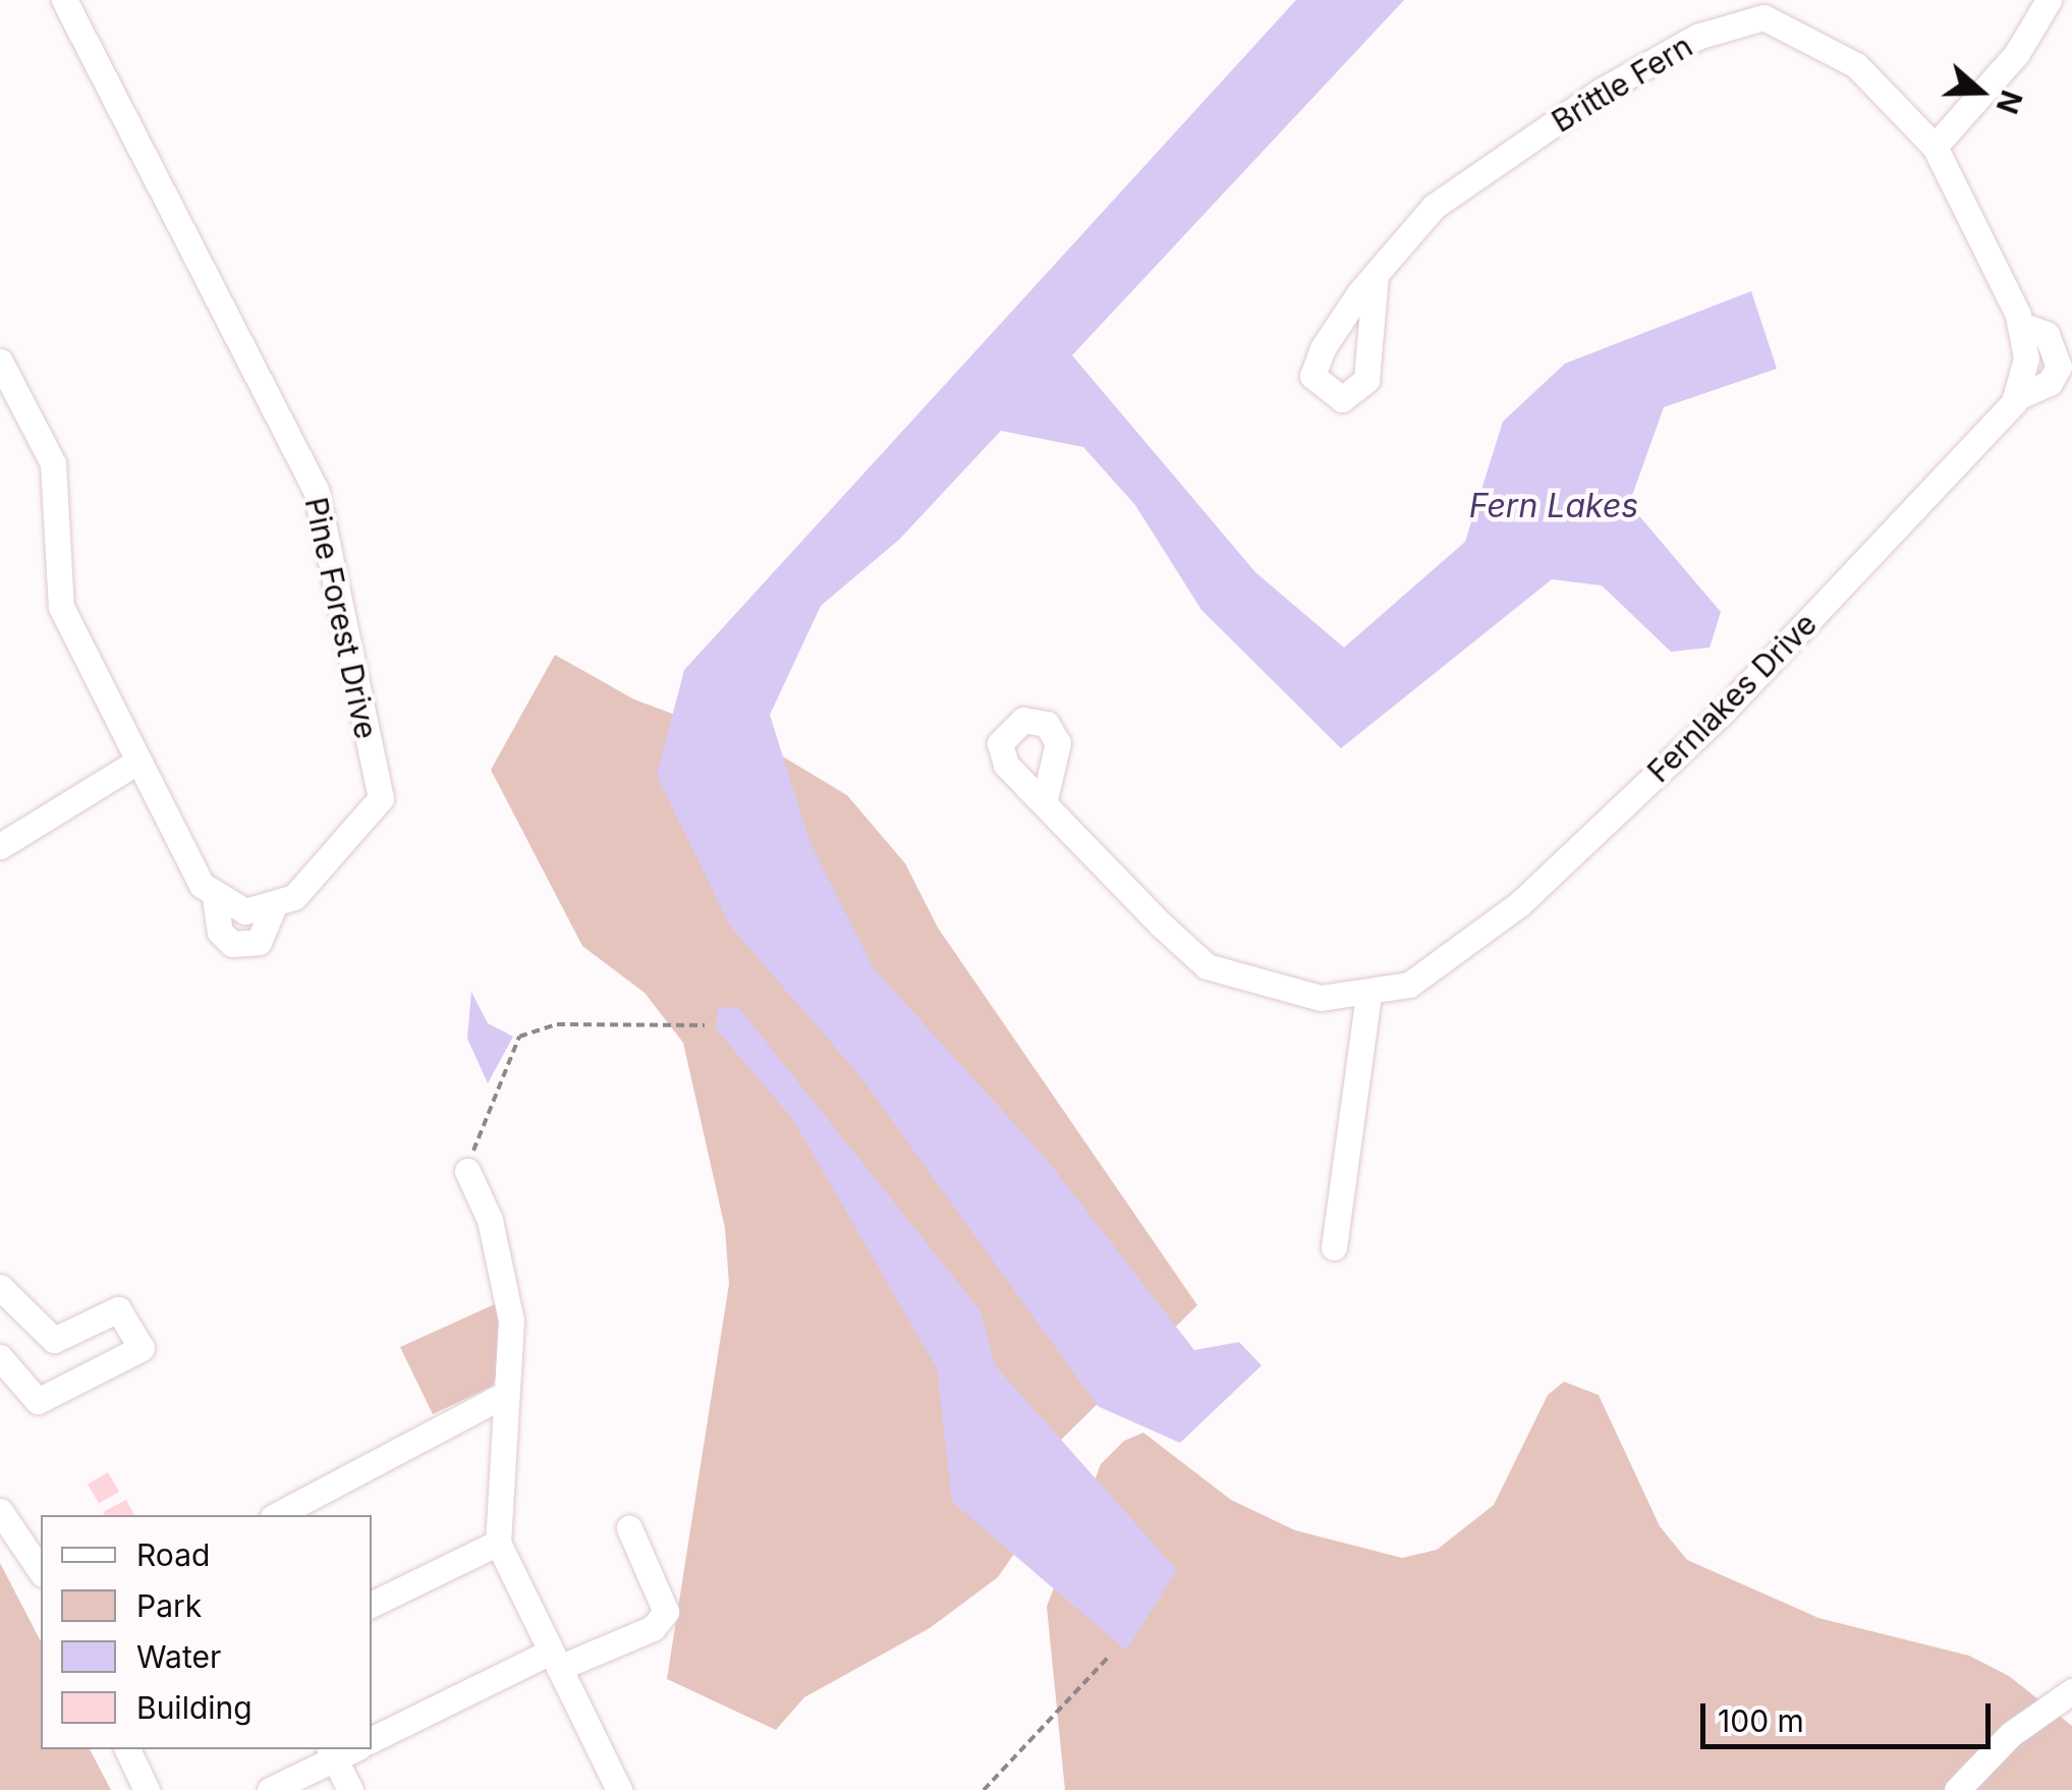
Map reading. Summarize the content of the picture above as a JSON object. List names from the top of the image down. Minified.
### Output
{"streets":{"street":["Brittle Fern","Pine Forest Drive","Fernlakes Drive"]},"crossings":[["Brittle Fern","Fernlakes Drive"]],"water":["Fern Lakes"],"legend":["Road","Park","Water","Building"],"scale_bar":"100 m","north":"right"}
